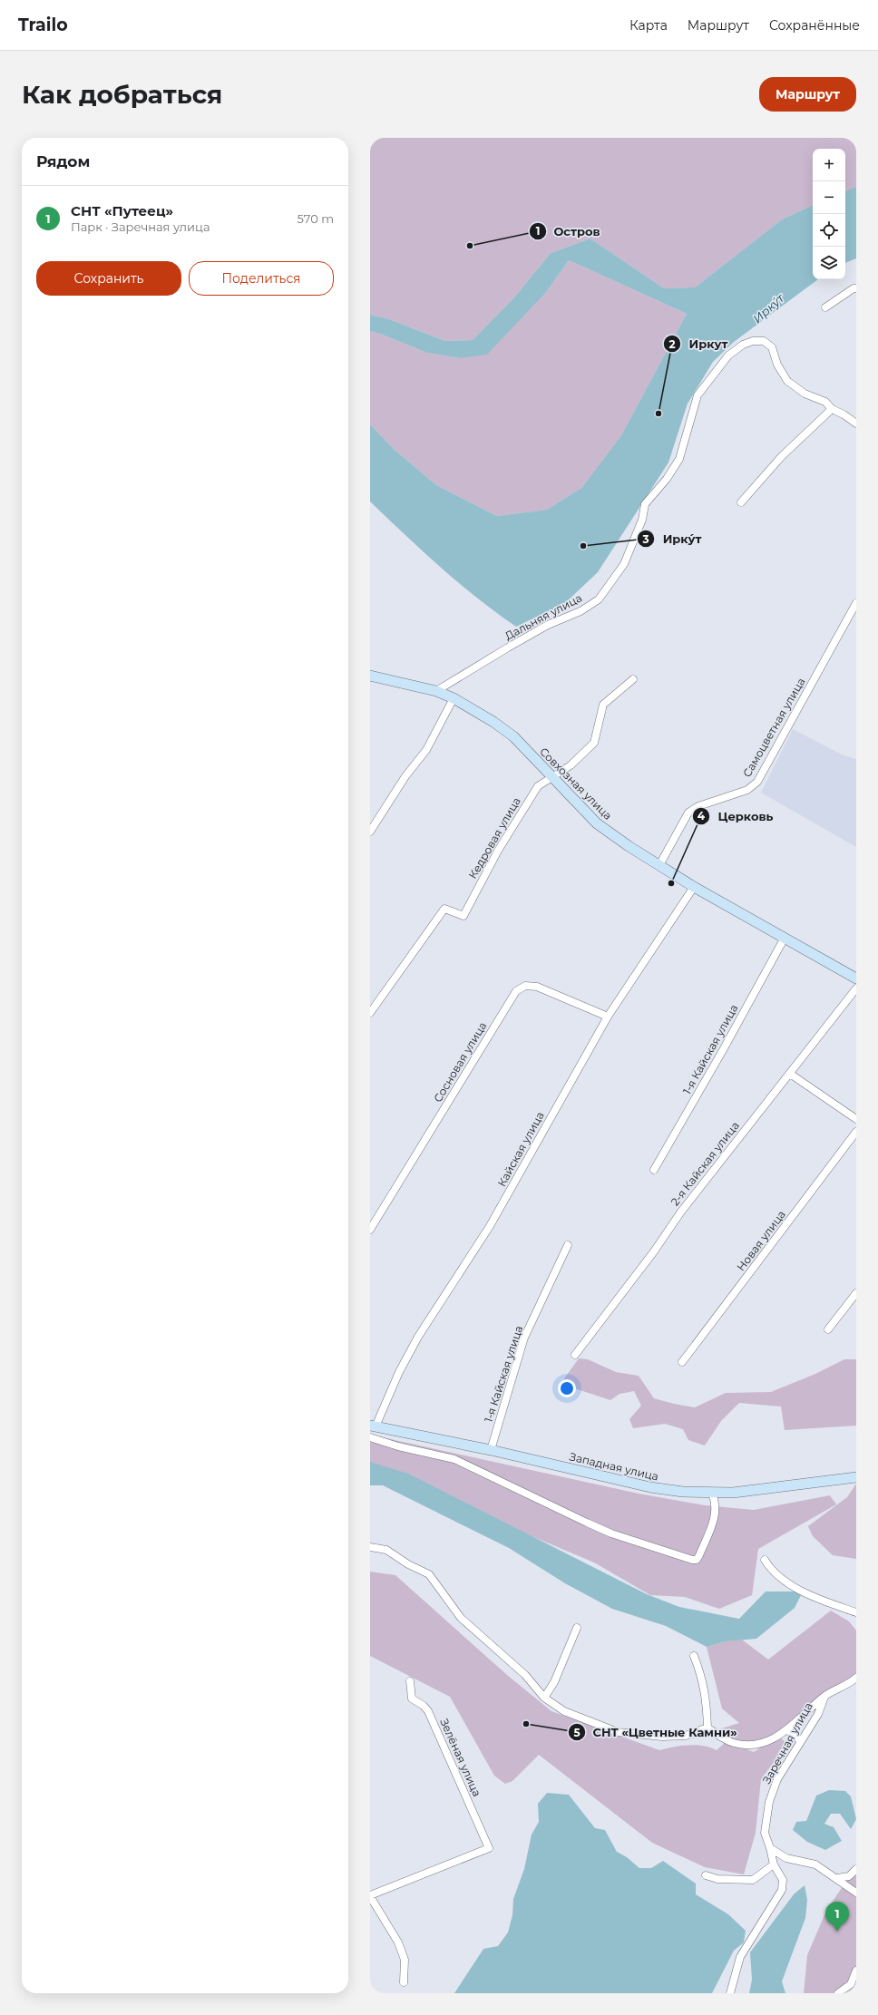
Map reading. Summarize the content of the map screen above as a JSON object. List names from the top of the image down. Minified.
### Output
{"streets":{"street":["Дальняя улица","Самоцветная улица","Совхозная улица","Кедровая улица","1-я Кайская улица","Сосновая улица","Кайская улица","2-я Кайская улица","Новая улица","Западная улица","Заречная улица","Зелёная улица"]},"crossings":[["Дальняя улица","Совхозная улица"],["Самоцветная улица","Совхозная улица"],["Совхозная улица","Кедровая улица"],["Совхозная улица","1-я Кайская улица"],["Совхозная улица","Кайская улица"],["1-я Кайская улица","Западная улица"],["Сосновая улица","Кайская улица"],["Кайская улица","Западная улица"]],"water":["Ирку́т"],"places":["Остров","Иркут","Ирку́т","Церковь","СНТ «Цветные Камни»"],"page":{"header":"Trailo","nav":["Карта","Маршрут","Сохранённые"],"buttons":["Маршрут",["Сохранить","Поделиться"]],"title":"Как добраться","heading":"Рядом","map_buttons":["+","−"],"list":[{"mark":"1","name":"СНТ «Путеец»","note":"Парк · Заречная улица","value":"570 m"}],"pins":"1"}}
